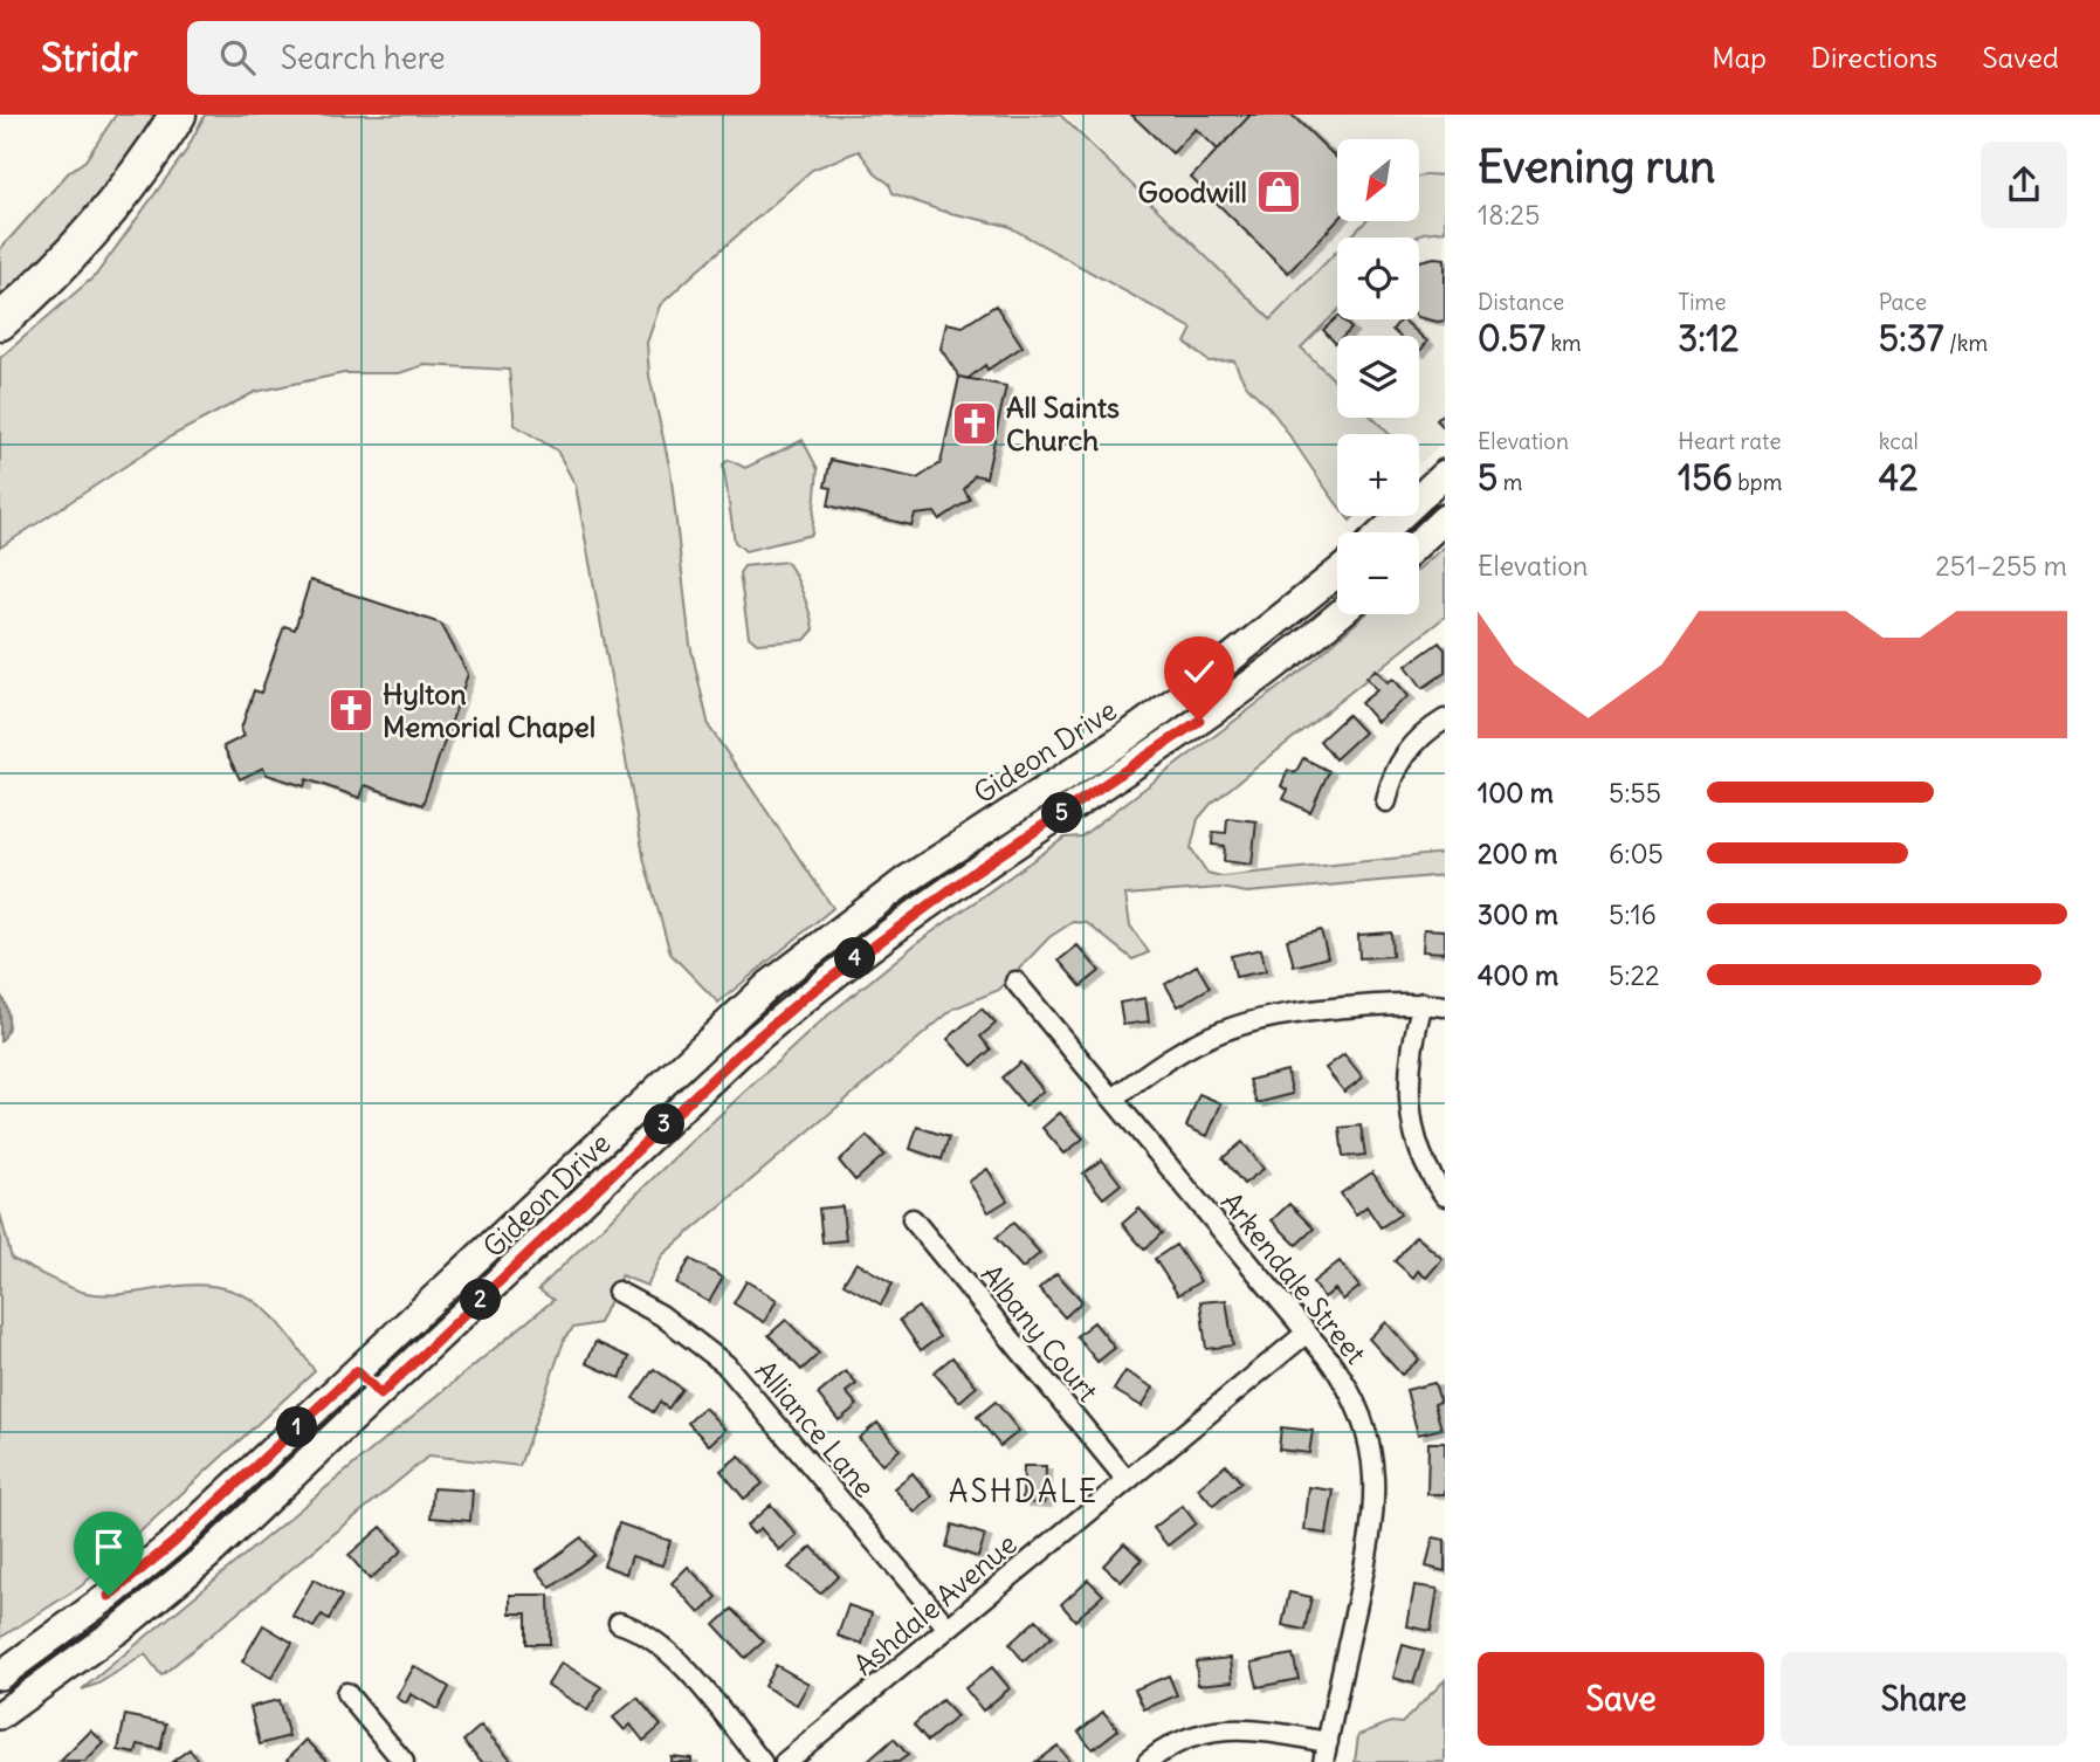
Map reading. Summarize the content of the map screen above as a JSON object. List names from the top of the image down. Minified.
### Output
{"streets":{"main road":["Gideon Drive"],"street":["Arkendale Street","Albany Court","Alliance Lane","Ashdale Avenue"]},"crossings":[["Arkendale Street","Ashdale Avenue"],["Albany Court","Ashdale Avenue"],["Alliance Lane","Ashdale Avenue"]],"districts":["ASHDALE"],"places":{"shop":["Goodwill"],"church":["All Saints Church","Hylton Memorial Chapel"]},"north":"bottom left","page":{"header":"Stridr","search":"Search here","nav":["Map","Directions","Saved"],"heading":["Evening run","18:25"],"map_buttons":["+","−"],"stats":[["Distance","0.57 km"],["Time","3:12"],["Pace","5:37 /km"],["Elevation","5 m"],["Heart rate","156 bpm"],["kcal","42"]],"chart":["Elevation","251–255 m"],"list":[{"name":"100 m","note":"5:55"},{"name":"200 m","note":"6:05"},{"name":"300 m","note":"5:16"},{"name":"400 m","note":"5:22"}],"pins":["5","4","3","2","1"],"buttons":["Save","Share"]}}
